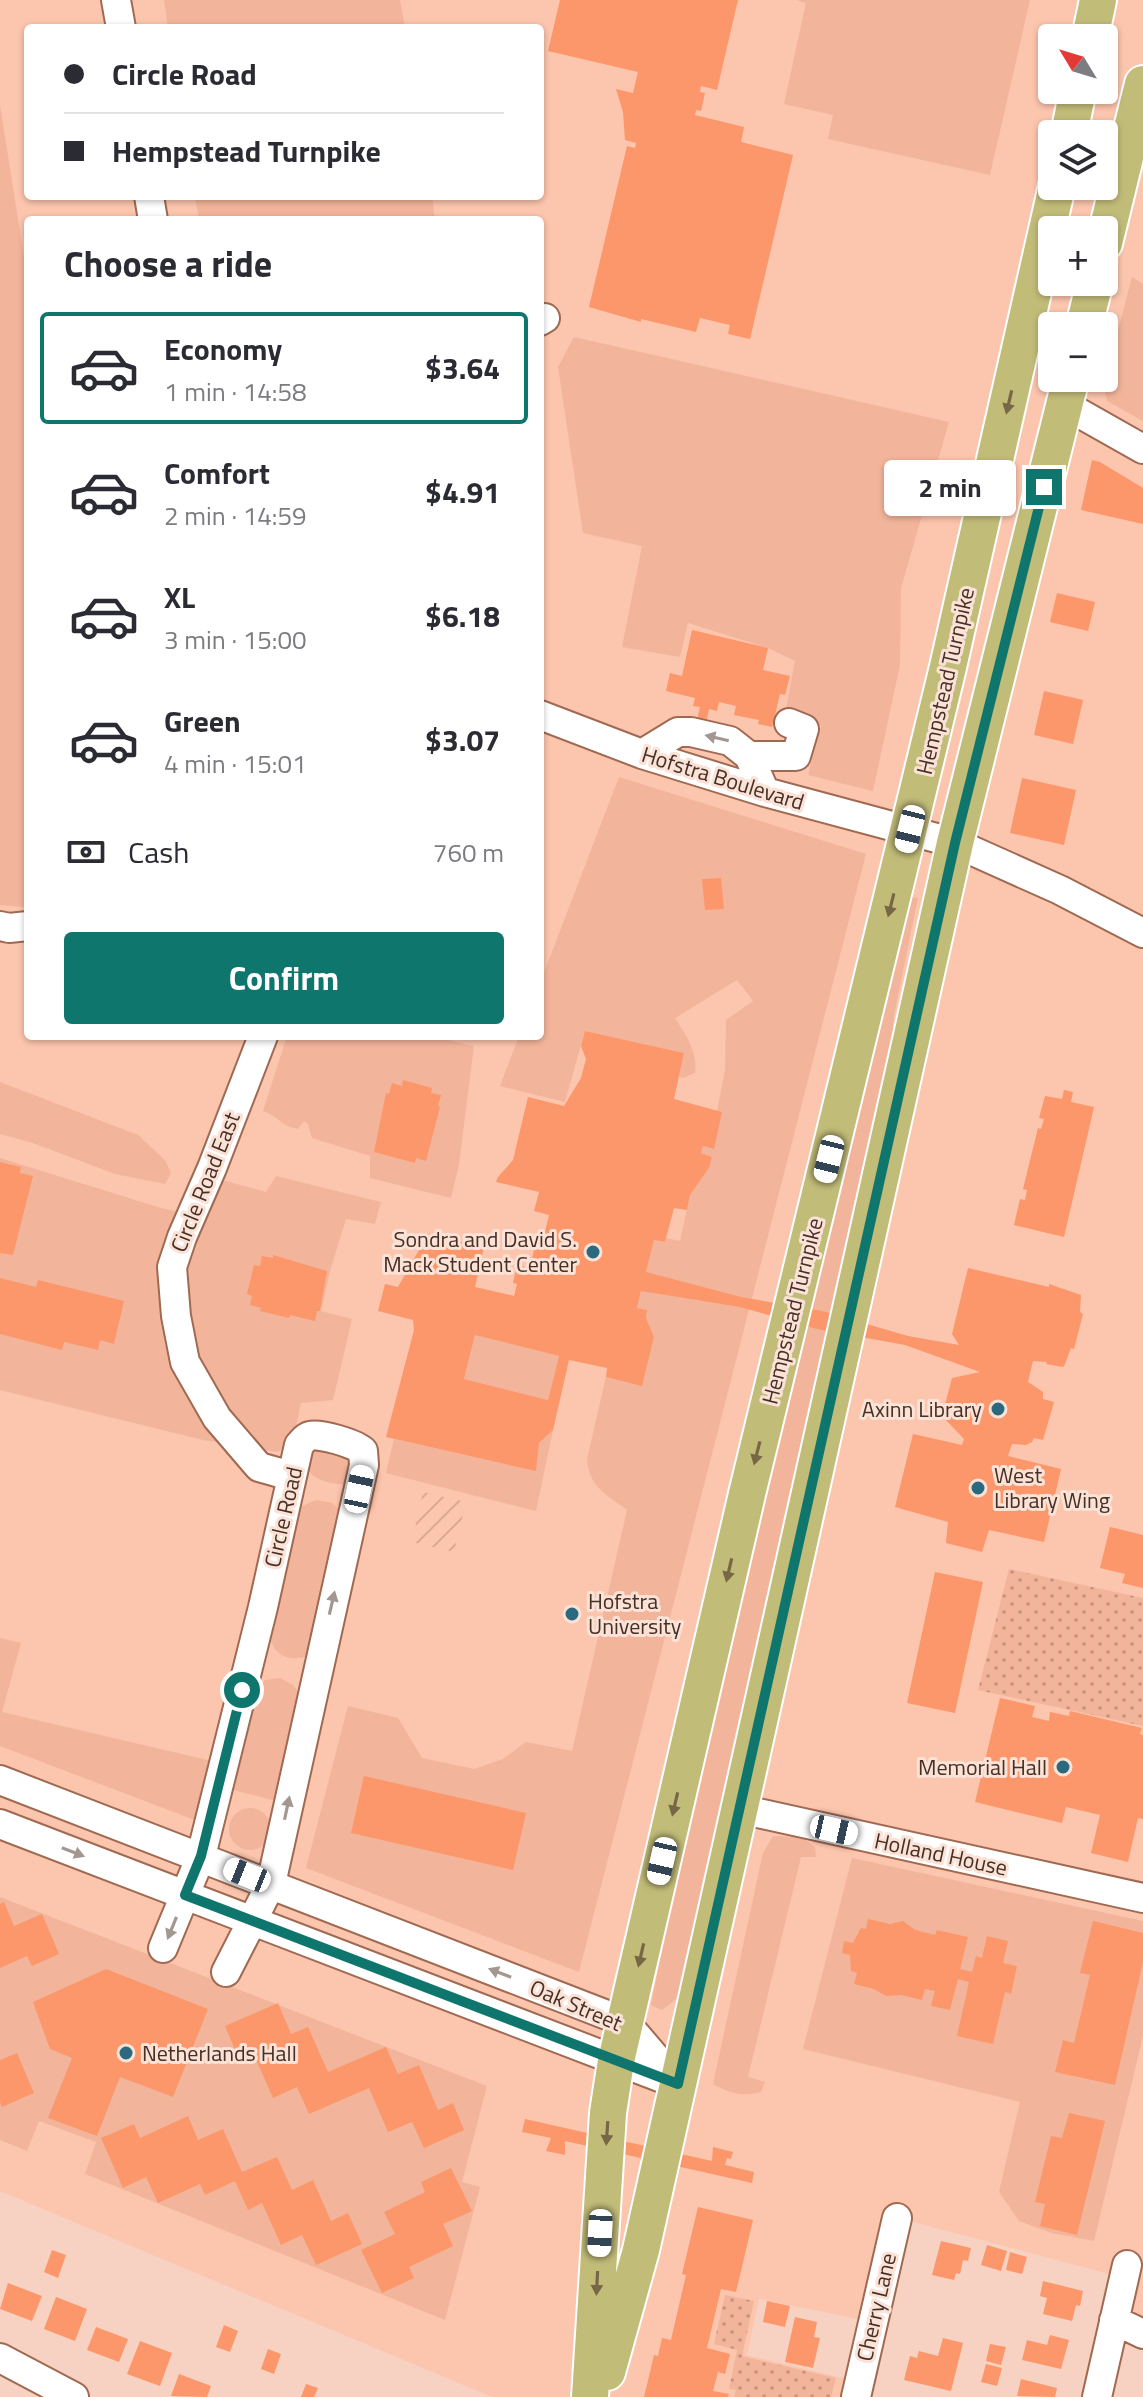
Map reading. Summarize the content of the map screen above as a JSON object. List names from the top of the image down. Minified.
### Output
{"streets":{"main road":["Hempstead Turnpike"],"street":["Hofstra Boulevard","Circle Road East","Circle Road","Holland House","Oak Street","Cherry Lane"]},"crossings":[["Hempstead Turnpike","Hofstra Boulevard"],["Hempstead Turnpike","Oak Street"],["Circle Road East","Circle Road"],["Circle Road","Oak Street"]],"places":["Sondra and David S. Mack Student Center","Axinn Library","West Library Wing","Hofstra University","Memorial Hall","Netherlands Hall"],"north":"top left","page":{"map_buttons":["+","−"],"banner":["Circle Road","Hempstead Turnpike"],"heading":"Choose a ride","list":[{"name":"Economy","note":"1 min · 14:58","value":"$3.64"},{"name":"Comfort","note":"2 min · 14:59","value":"$4.91"},{"name":"XL","note":"3 min · 15:00","value":"$6.18"},{"name":"Green","note":"4 min · 15:01","value":"$3.07"}],"bubble":"2 min","pay":["Cash","760 m"],"buttons":"Confirm"}}
